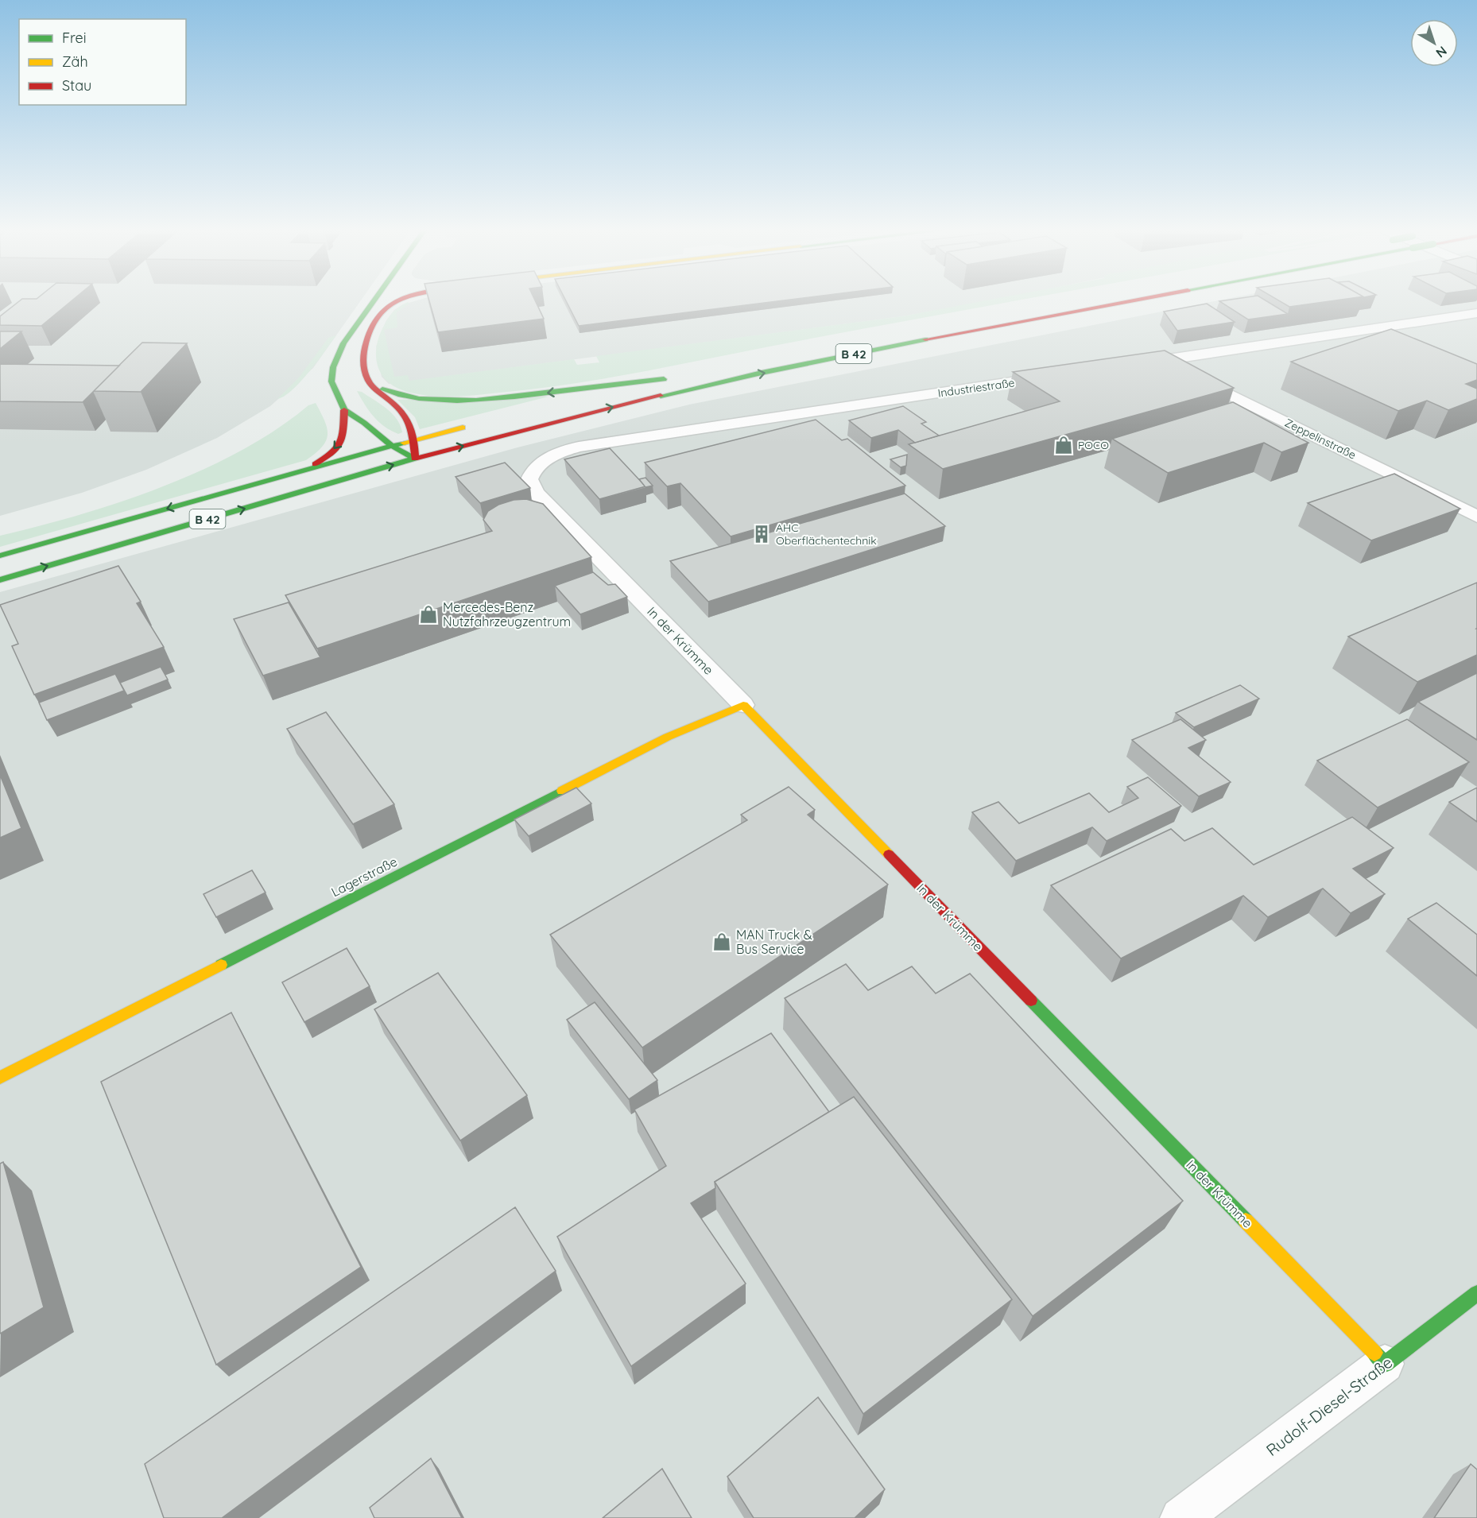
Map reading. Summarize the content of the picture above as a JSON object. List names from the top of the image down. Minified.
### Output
{"streets":{"main road":["B 42","In der Krümme","Lagerstraße","Rudolf-Diesel-Straße"],"street":["Industriestraße","Zeppelinstraße"]},"crossings":[["Industriestraße","In der Krümme"],["In der Krümme","Lagerstraße"],["In der Krümme","Rudolf-Diesel-Straße"]],"places":{"shop":["POCO","Mercedes-Benz Nutzfahrzeugzentrum","MAN Truck & Bus Service"],"building":["AHC Oberflächentechnik"]},"legend":["Frei","Zäh","Stau"],"north":"bottom right"}
